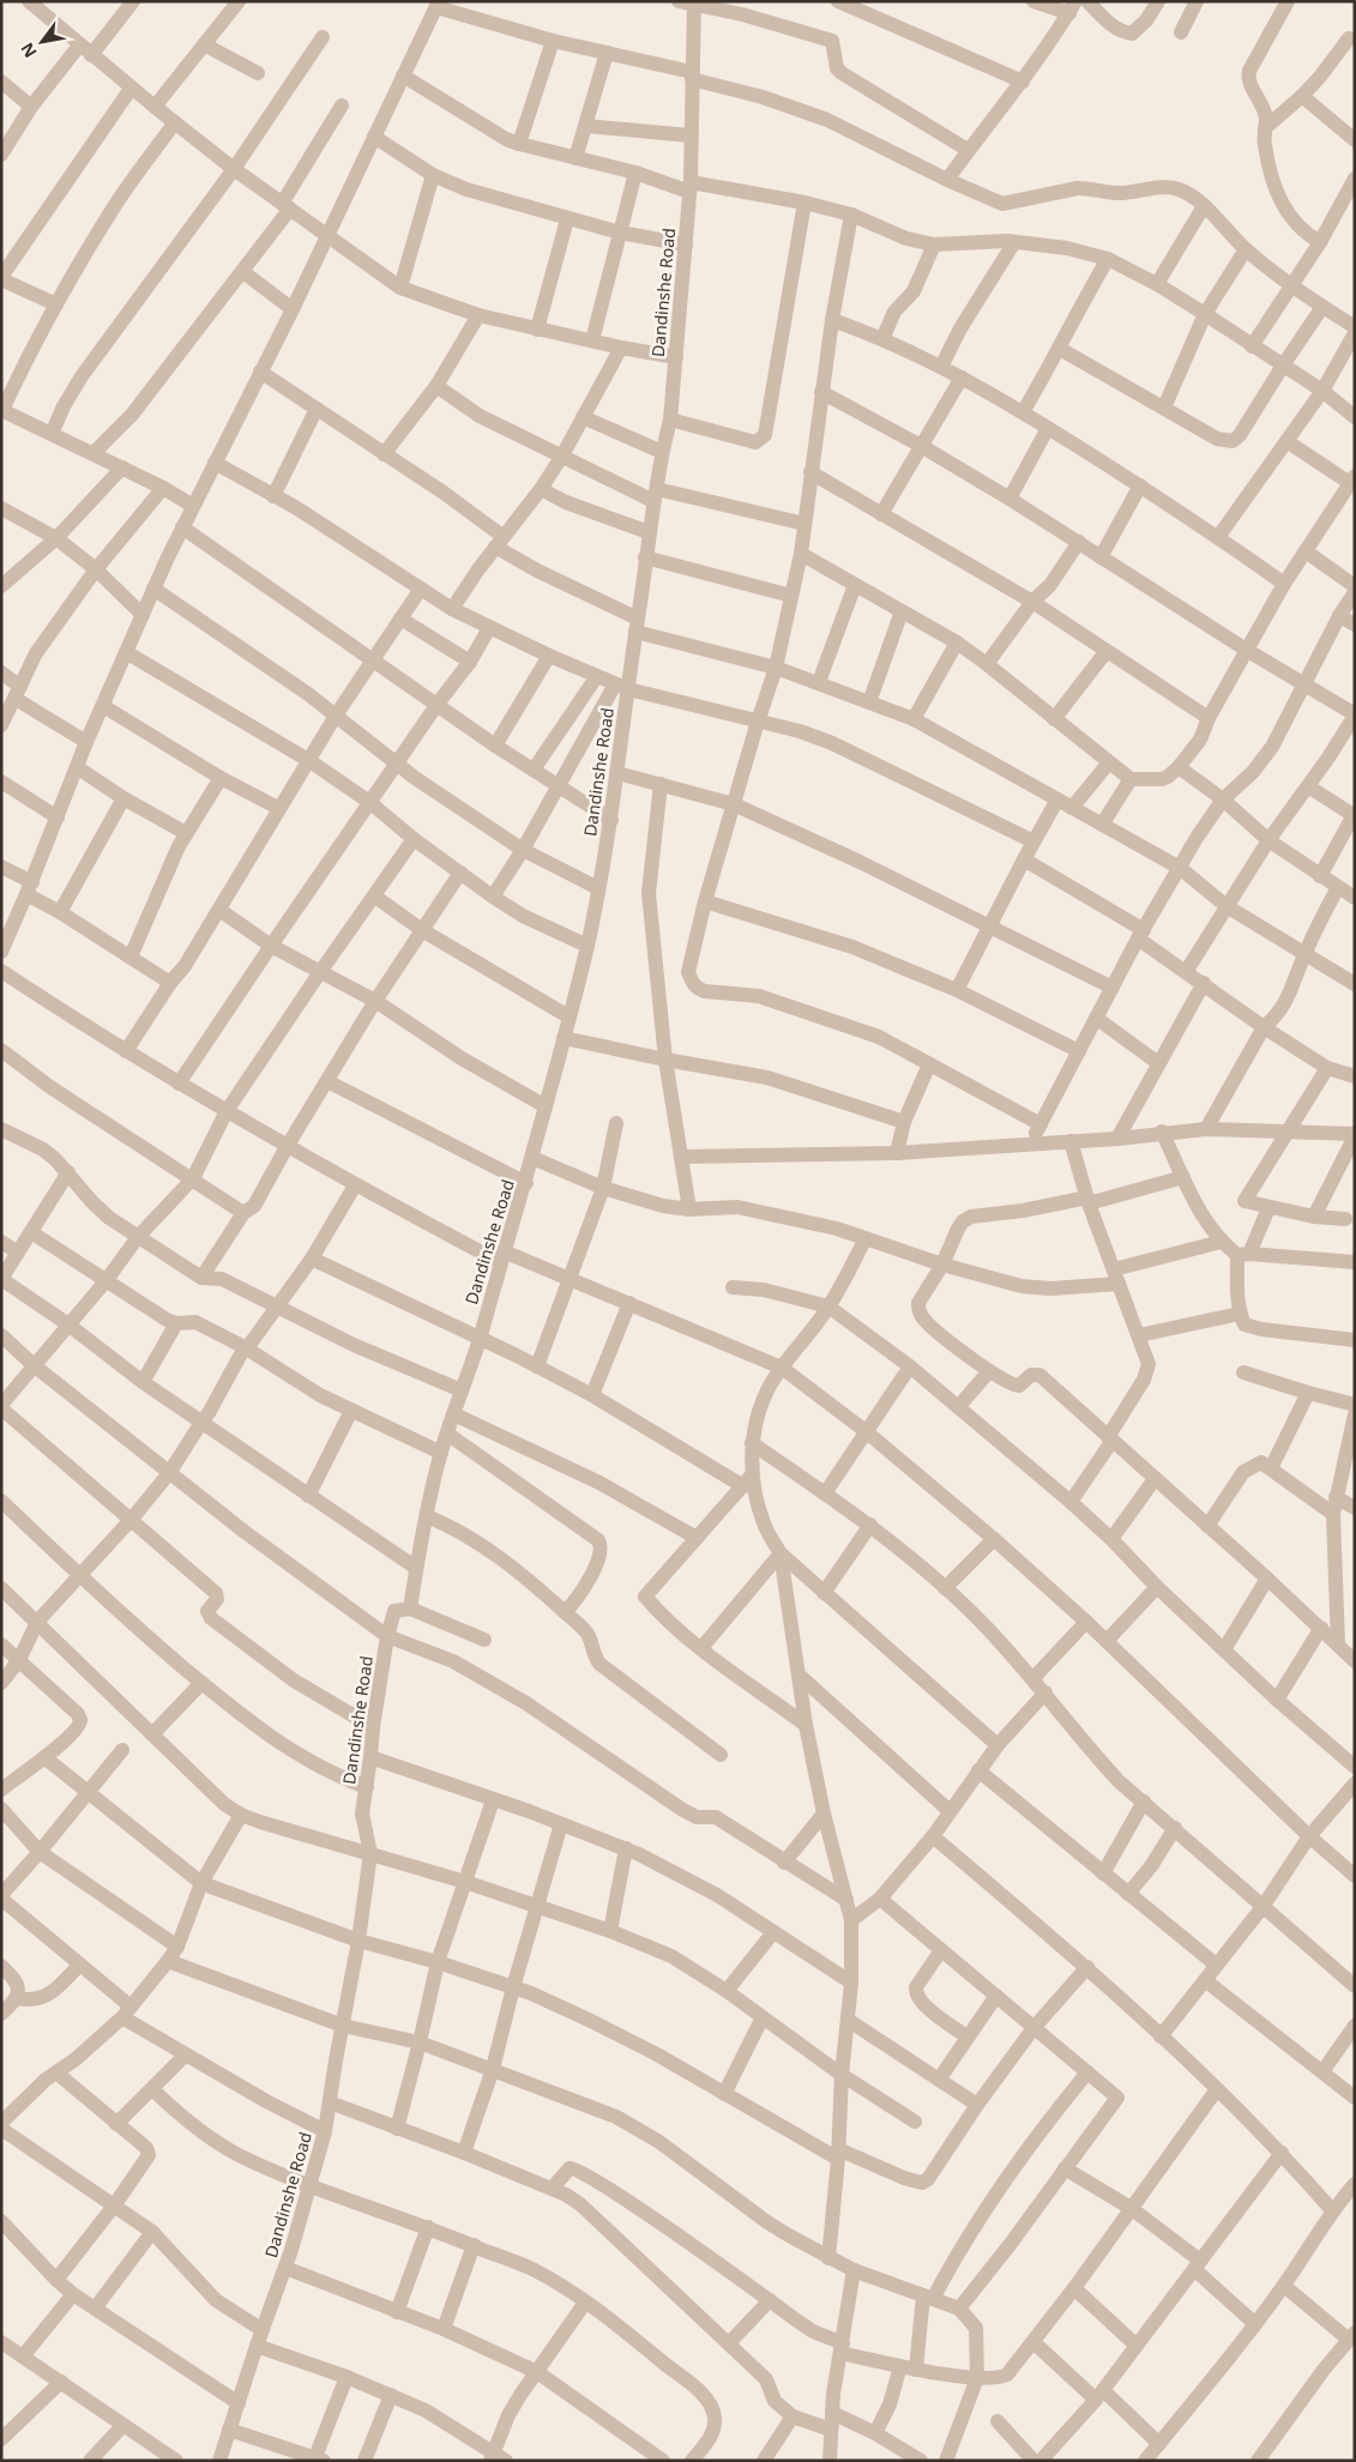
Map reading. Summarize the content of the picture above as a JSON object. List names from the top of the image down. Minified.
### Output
{"streets":{"street":["Dandinshe Road"]},"north":"bottom left"}
